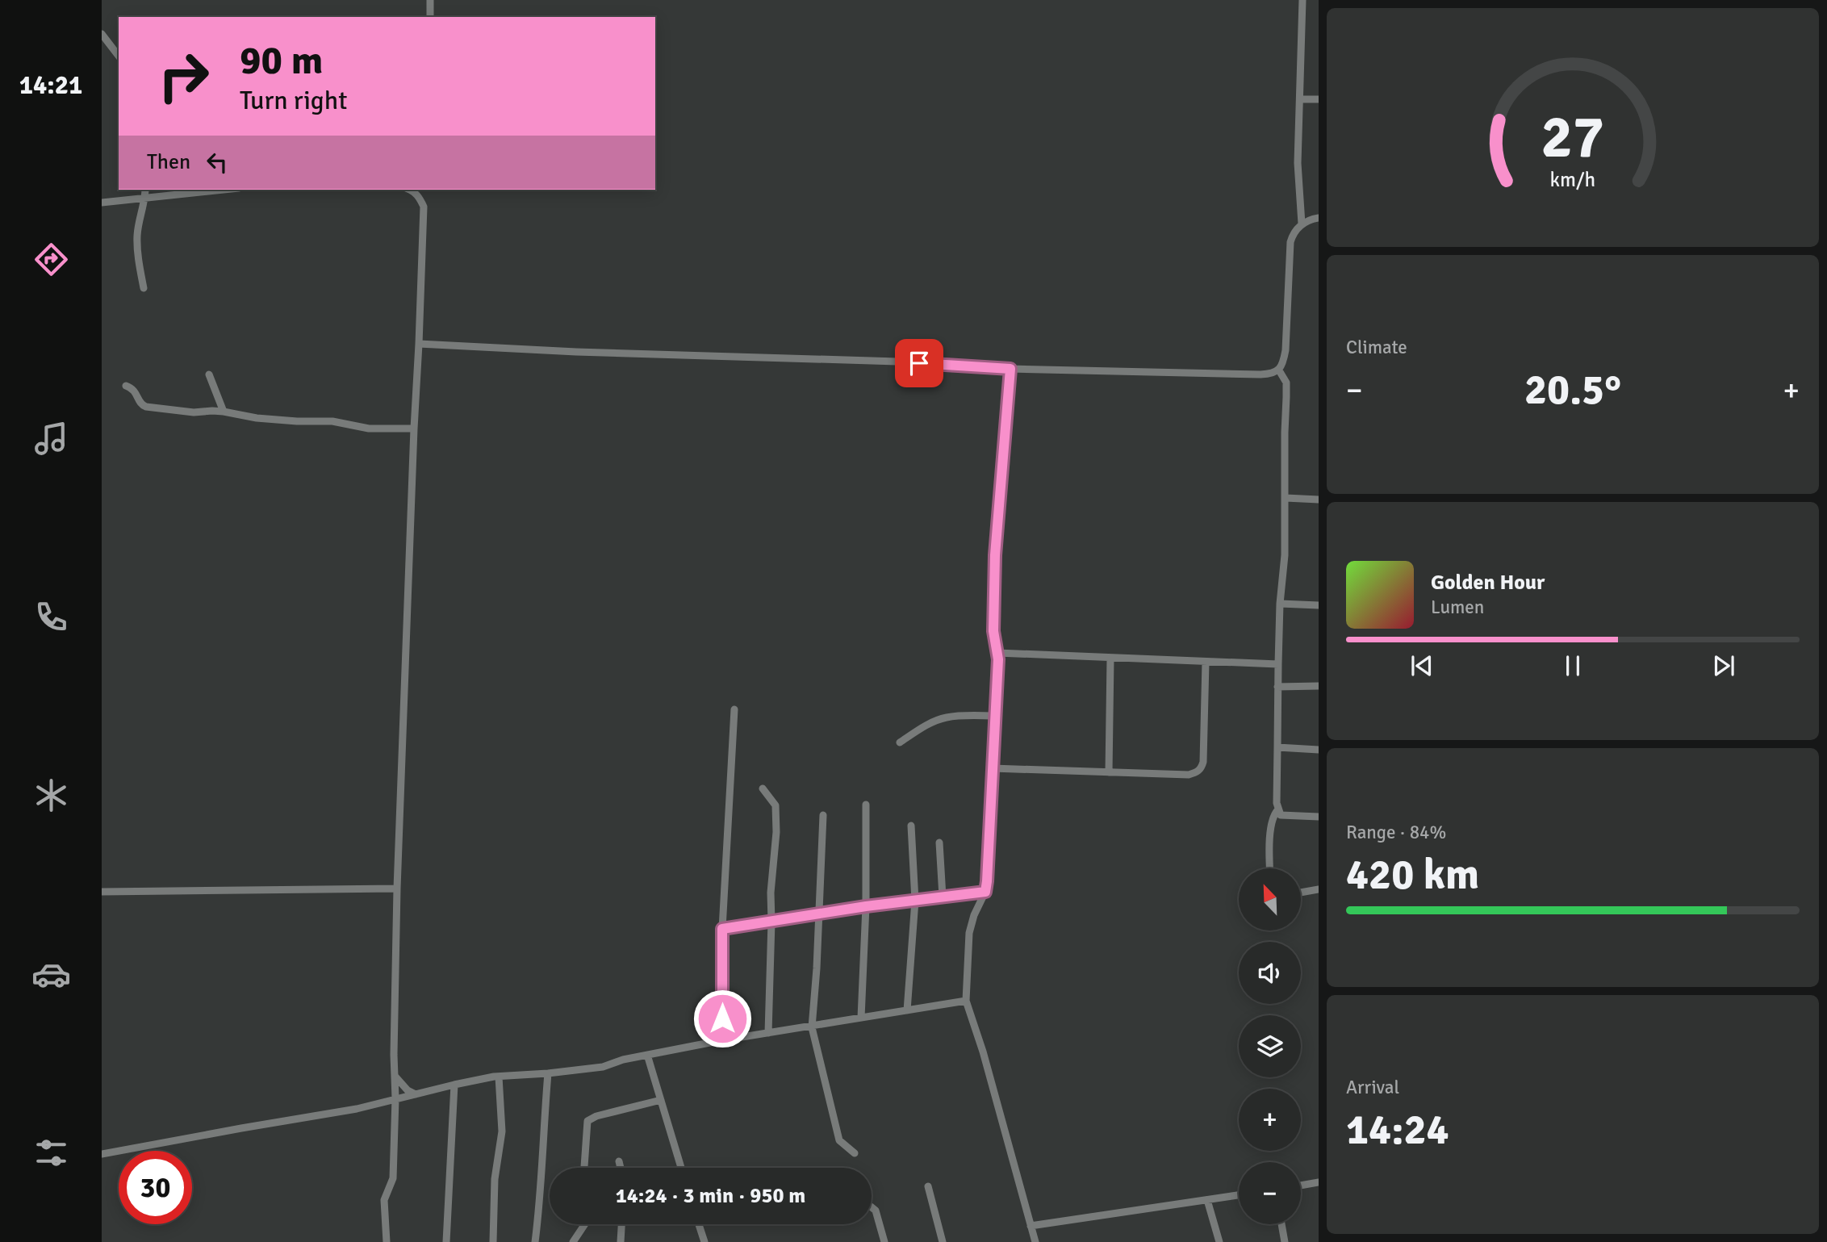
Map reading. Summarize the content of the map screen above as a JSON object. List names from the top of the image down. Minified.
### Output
{"north":"top left","page":{"tabs":"14:21","turn":["90 m","Turn right"],"then":"Then","tile":["Climate",["Range · 84%","420 km"],["Arrival","14:24"]],"heat":["−","20.5°","+"],"song":["Golden Hour","Lumen"],"map_buttons":["+","−"],"limit":"30","trip":"14:24 · 3 min · 950 m","gauge":["27","km/h"]}}
